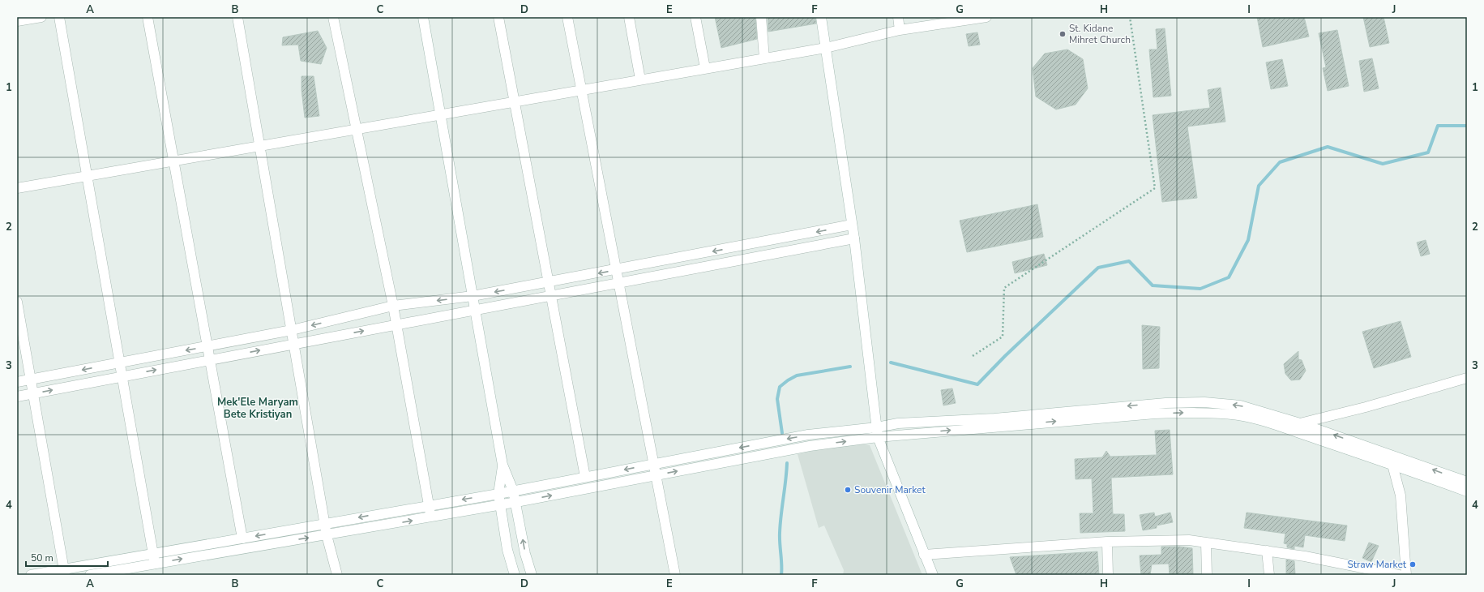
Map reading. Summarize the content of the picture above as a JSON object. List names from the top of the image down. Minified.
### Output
{"districts":["Mek'Ele Maryam Bete Kristiyan"],"places":["St. Kidane Mihret Church","Souvenir Market","Straw Market"],"scale_bar":"50 m","grid":{"columns":["A","B","C","D","E","F","G","H","I","J"],"rows":["1","2","3","4"]}}
